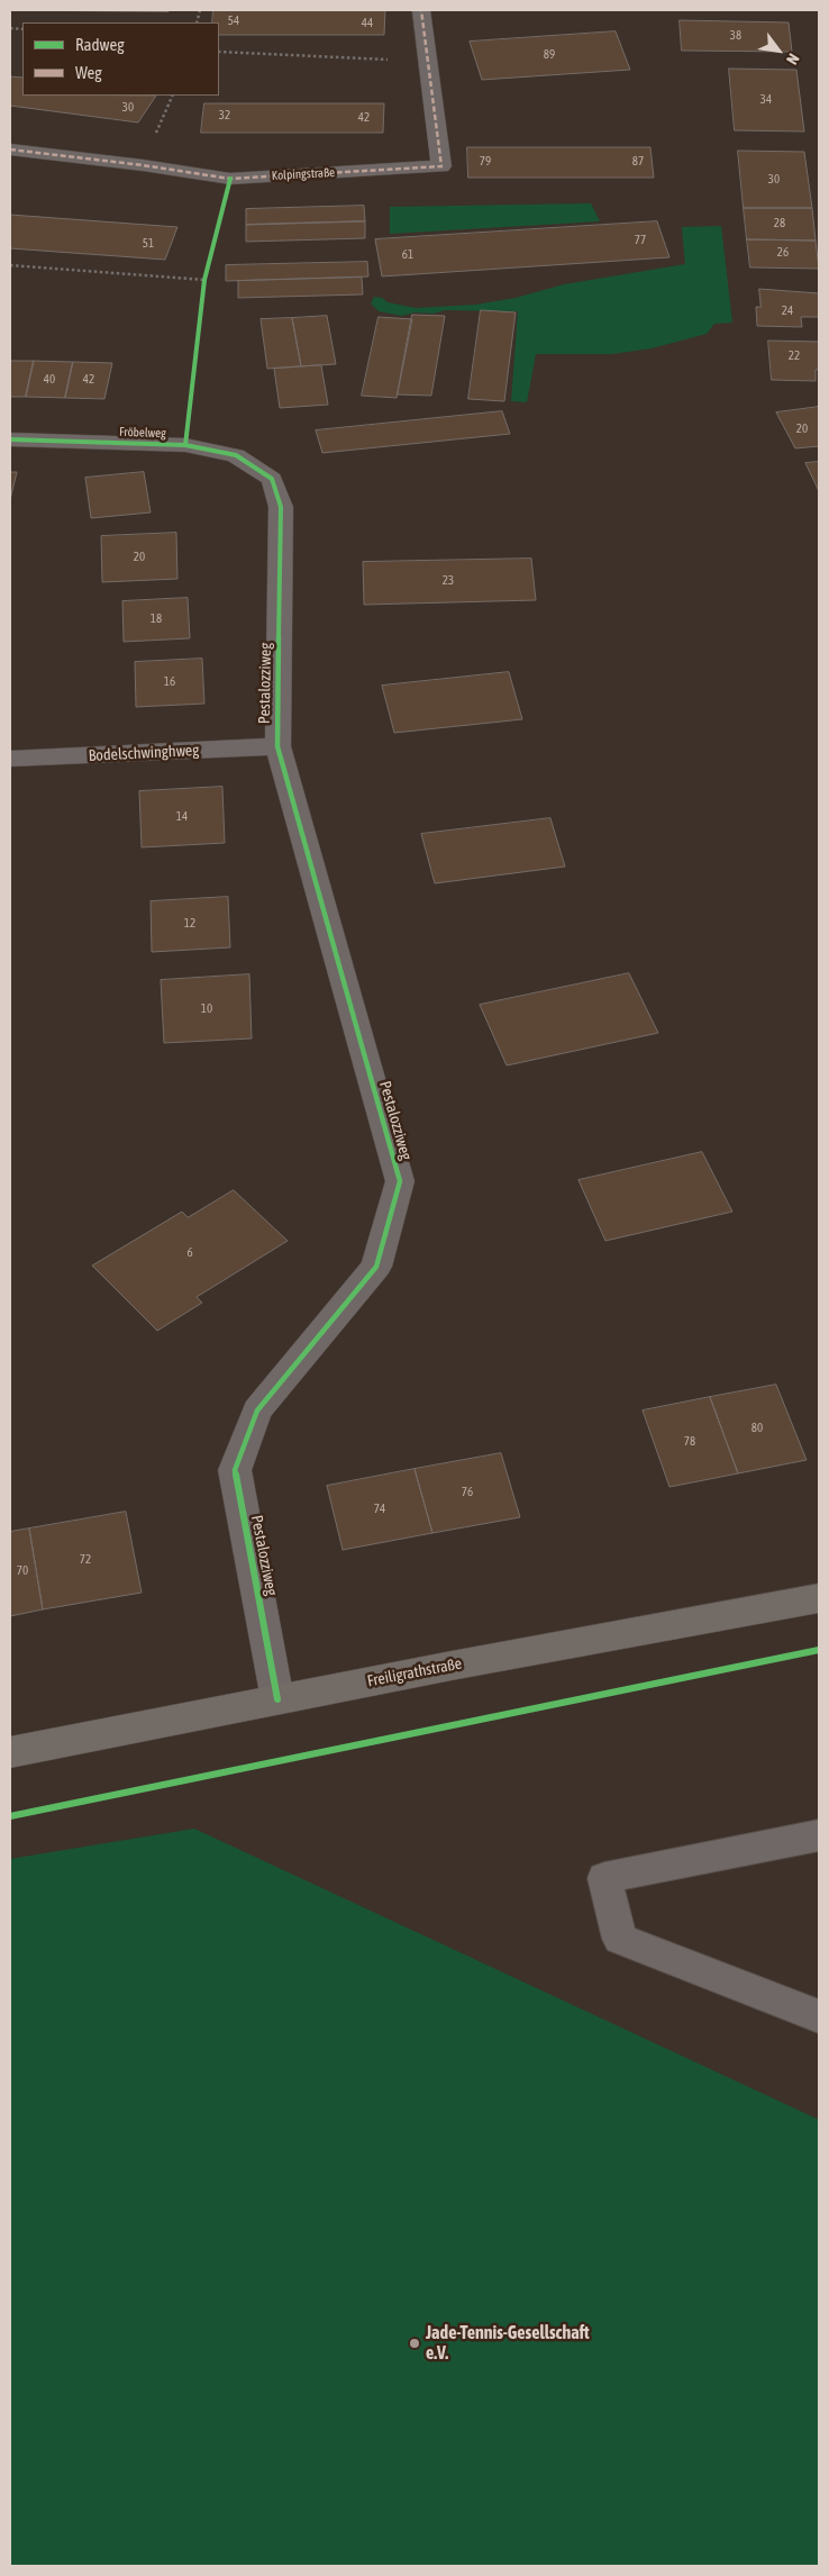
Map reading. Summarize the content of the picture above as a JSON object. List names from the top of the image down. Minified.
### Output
{"streets":{"street":["Kolpingstraße","Fröbelweg","Pestalozziweg","Bodelschwinghweg","Freiligrathstraße"]},"crossings":[["Fröbelweg","Pestalozziweg"],["Pestalozziweg","Bodelschwinghweg"],["Pestalozziweg","Freiligrathstraße"]],"places":["Jade-Tennis-Gesellschaft e.V."],"house_numbers":["54","44","38","89","34","30","32","42","79","87","30","28","77","51","26","61","24","22","40","42","20","20","23","18","16","14","12","10","6","80","78","76","74","72","70"],"legend":["Radweg","Weg"],"north":"bottom right"}
